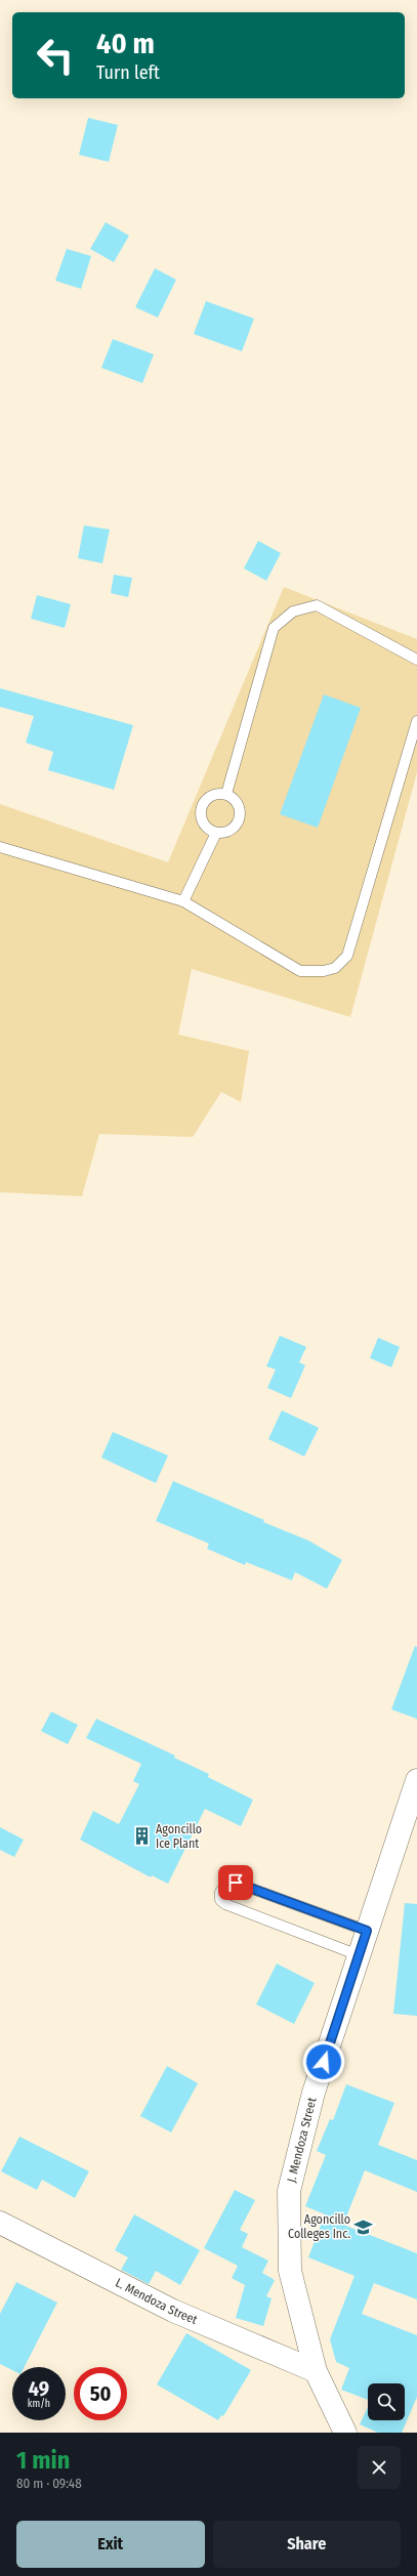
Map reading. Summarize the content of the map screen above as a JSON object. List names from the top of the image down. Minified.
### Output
{"streets":{"main road":["J. Mendoza Street","L. Mendoza Street"]},"crossings":[["J. Mendoza Street","L. Mendoza Street"]],"places":{"building":["Agoncillo Ice Plant"],"school or university":["Agoncillo Colleges Inc."]},"page":{"turn":["40 m","Turn left"],"speed":"49 km/h","limit":"50","heading":["1 min","80 m · 09:48"],"buttons":["Exit","Share"]}}
